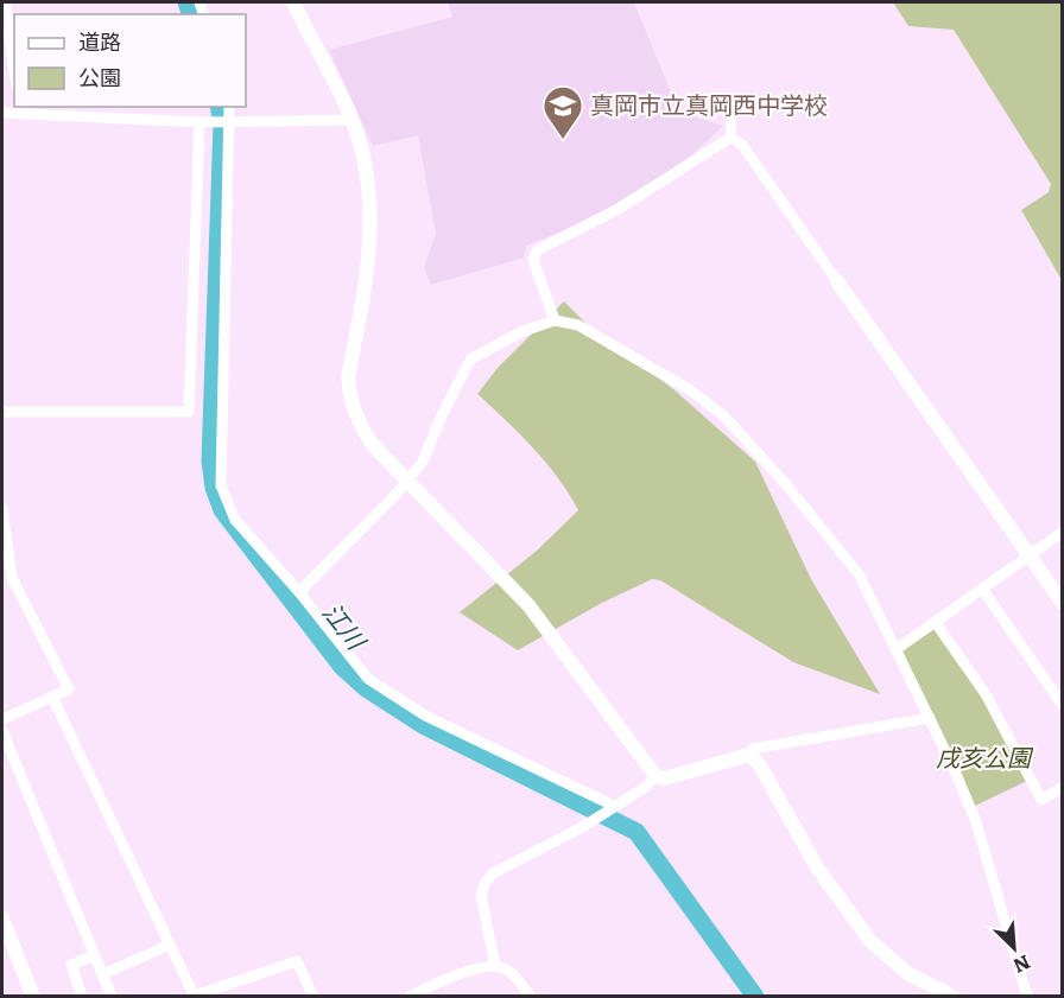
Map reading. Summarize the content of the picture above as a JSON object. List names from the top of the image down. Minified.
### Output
{"water":["江川"],"parks":["戌亥公園"],"places":{"school or university":["真岡市立真岡西中学校"]},"legend":["道路","公園"],"north":"bottom right"}
